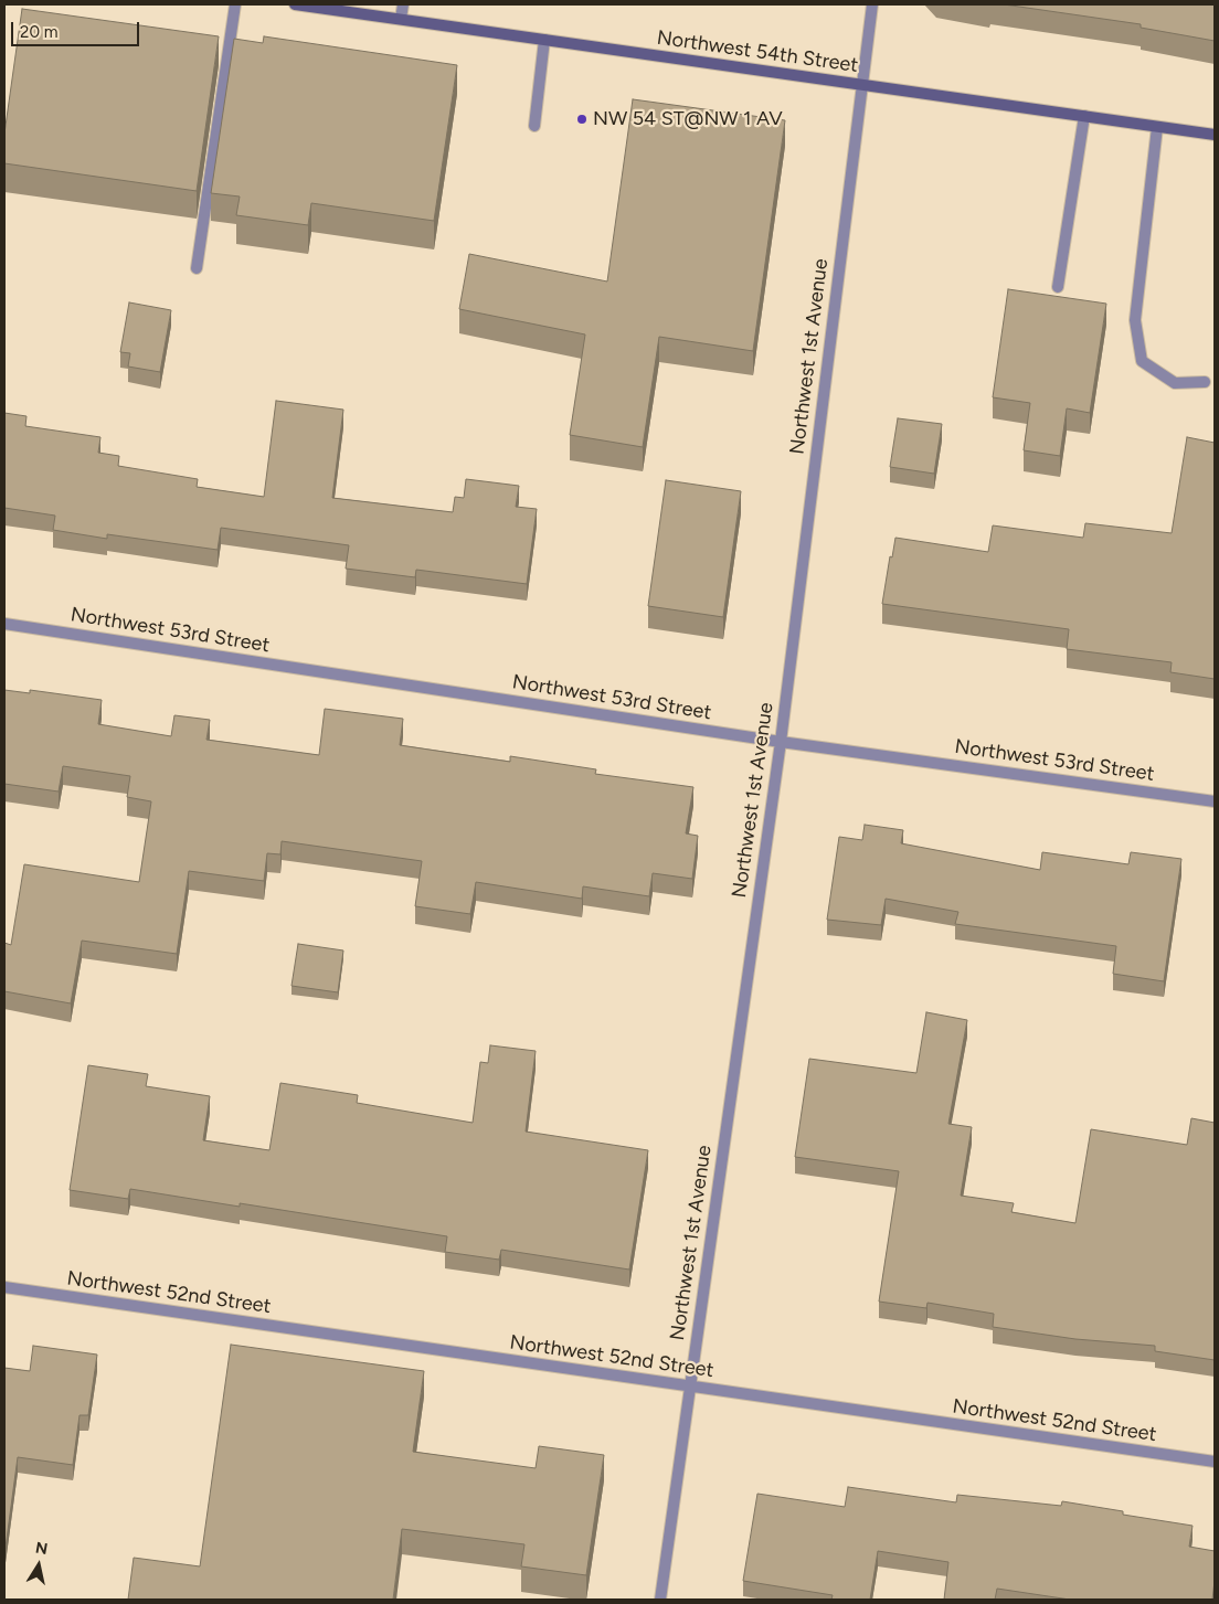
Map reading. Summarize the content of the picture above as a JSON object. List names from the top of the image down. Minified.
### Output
{"streets":{"main road":["Northwest 54th Street"],"street":["Northwest 1st Avenue","Northwest 53rd Street","Northwest 52nd Street"]},"crossings":[["Northwest 54th Street","Northwest 1st Avenue"],["Northwest 1st Avenue","Northwest 53rd Street"],["Northwest 1st Avenue","Northwest 52nd Street"]],"places":["NW 54 ST@NW 1 AV"],"scale_bar":"20 m","north":"top"}
